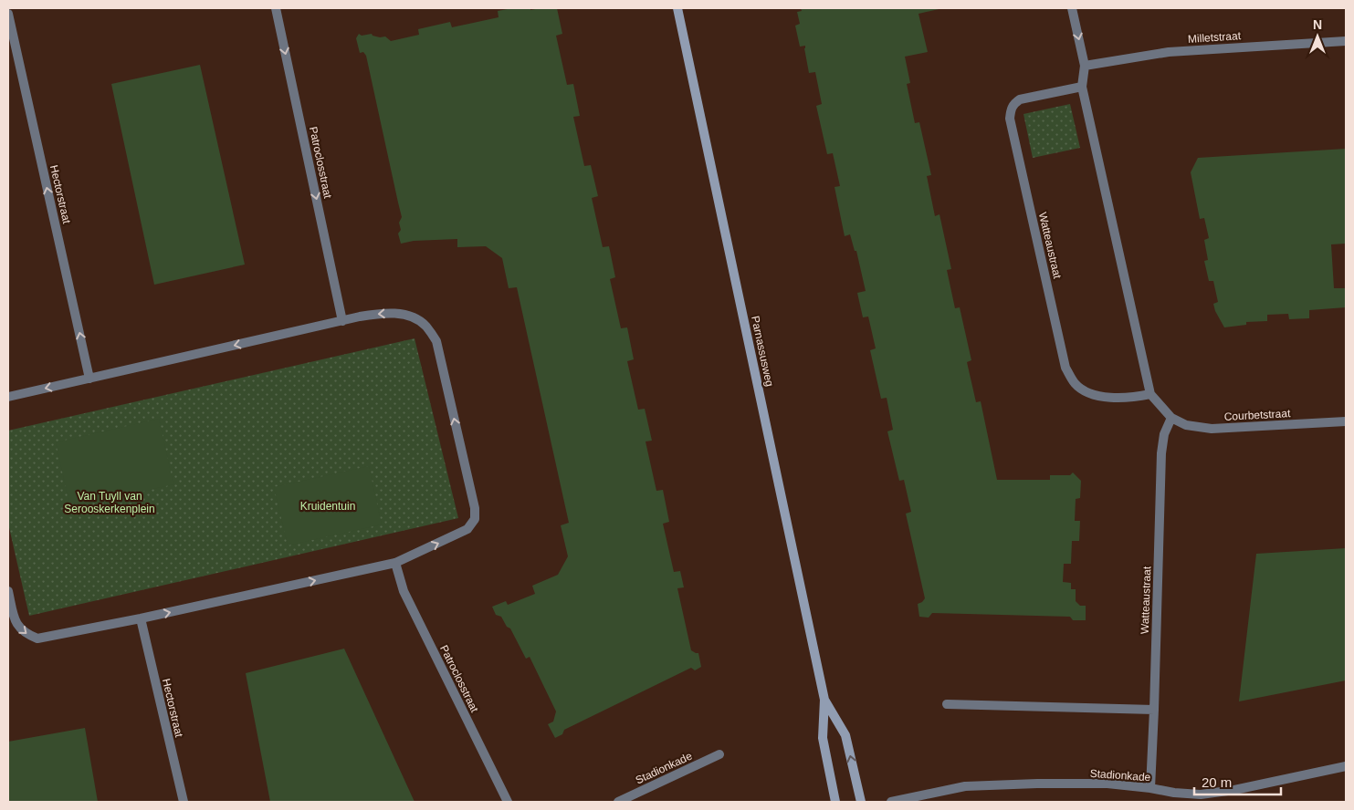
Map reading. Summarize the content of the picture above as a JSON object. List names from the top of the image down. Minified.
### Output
{"streets":{"main road":["Parnassusweg"],"street":["Milletstraat","Patroclosstraat","Hectorstraat","Watteaustraat","Courbetstraat","Stadionkade"]},"crossings":[["Watteaustraat","Courbetstraat"],["Watteaustraat","Stadionkade"]],"one_way":["Patroclosstraat","Hectorstraat"],"parks":["Van Tuyll van Serooskerkenplein","Kruidentuin"],"scale_bar":"20 m","north":"top"}
